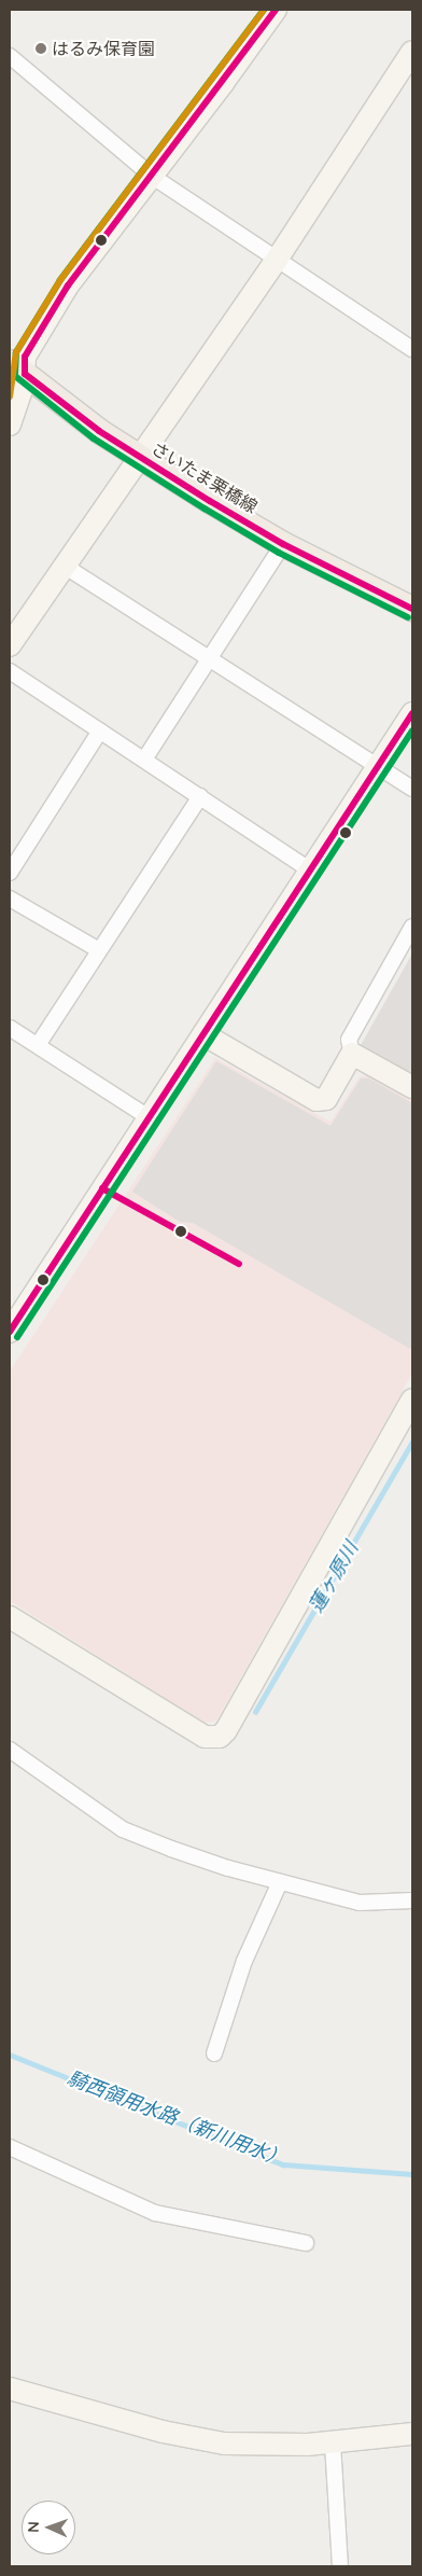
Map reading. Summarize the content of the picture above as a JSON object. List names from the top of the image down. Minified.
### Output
{"streets":{"main road":["さいたま栗橋線"]},"water":["蓮ヶ原川","騎西領用水路（新川用水）"],"places":["はるみ保育園"],"north":"left"}
